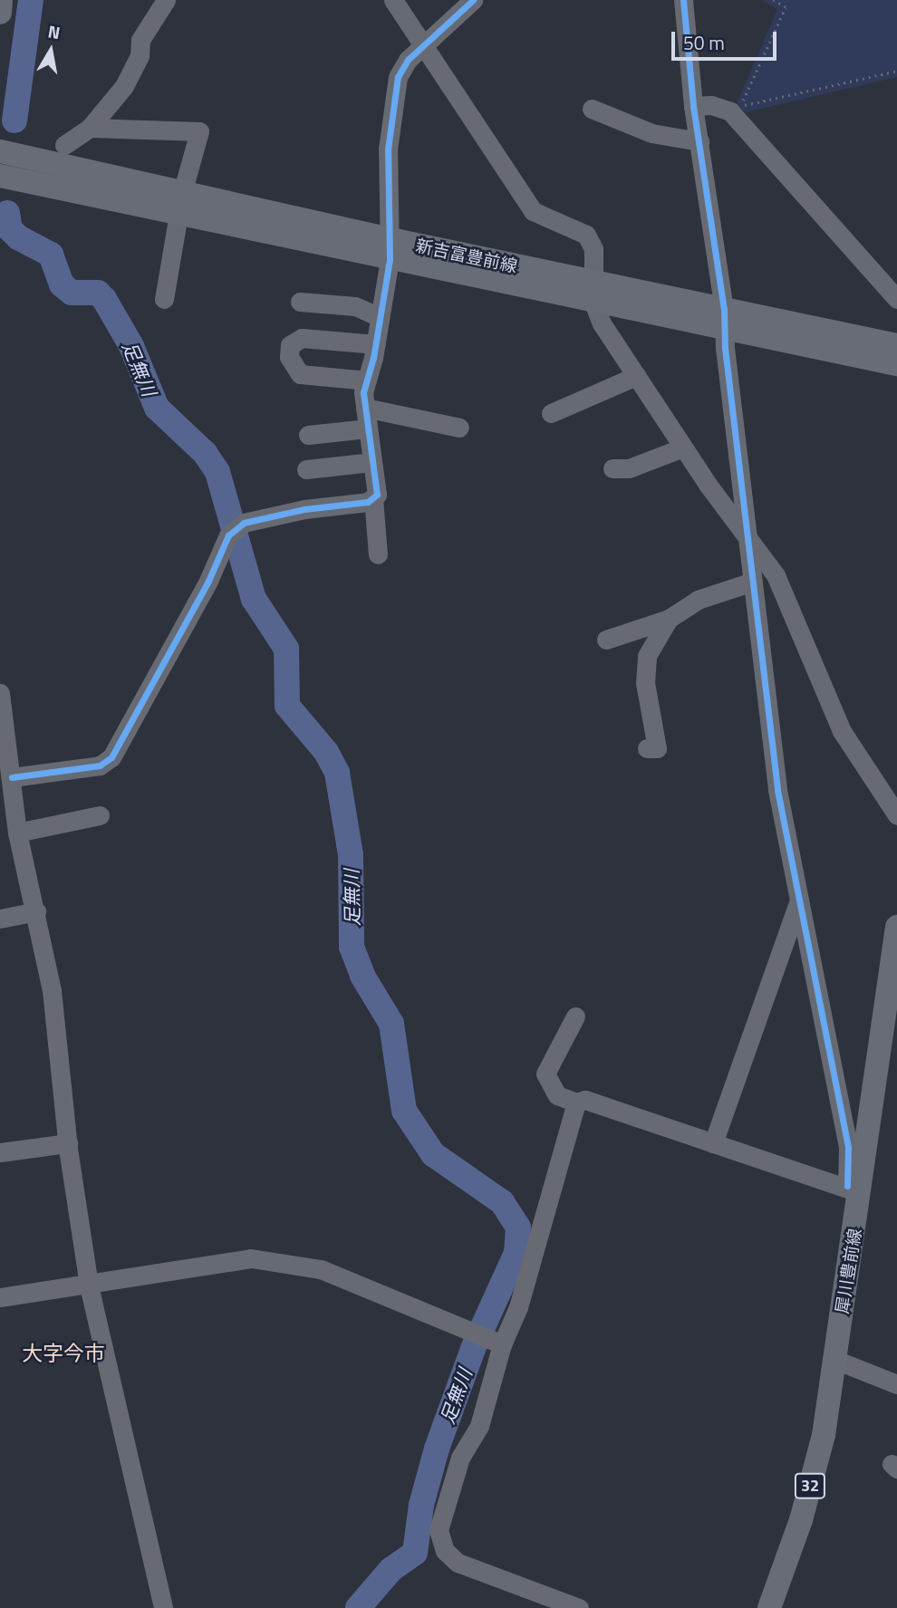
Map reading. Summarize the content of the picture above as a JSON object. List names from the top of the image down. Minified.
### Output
{"streets":{"main road":["新吉富豊前線","犀川豊前線","32"]},"districts":["大字今市"],"water":["足無川"],"scale_bar":"50 m","north":"top"}
